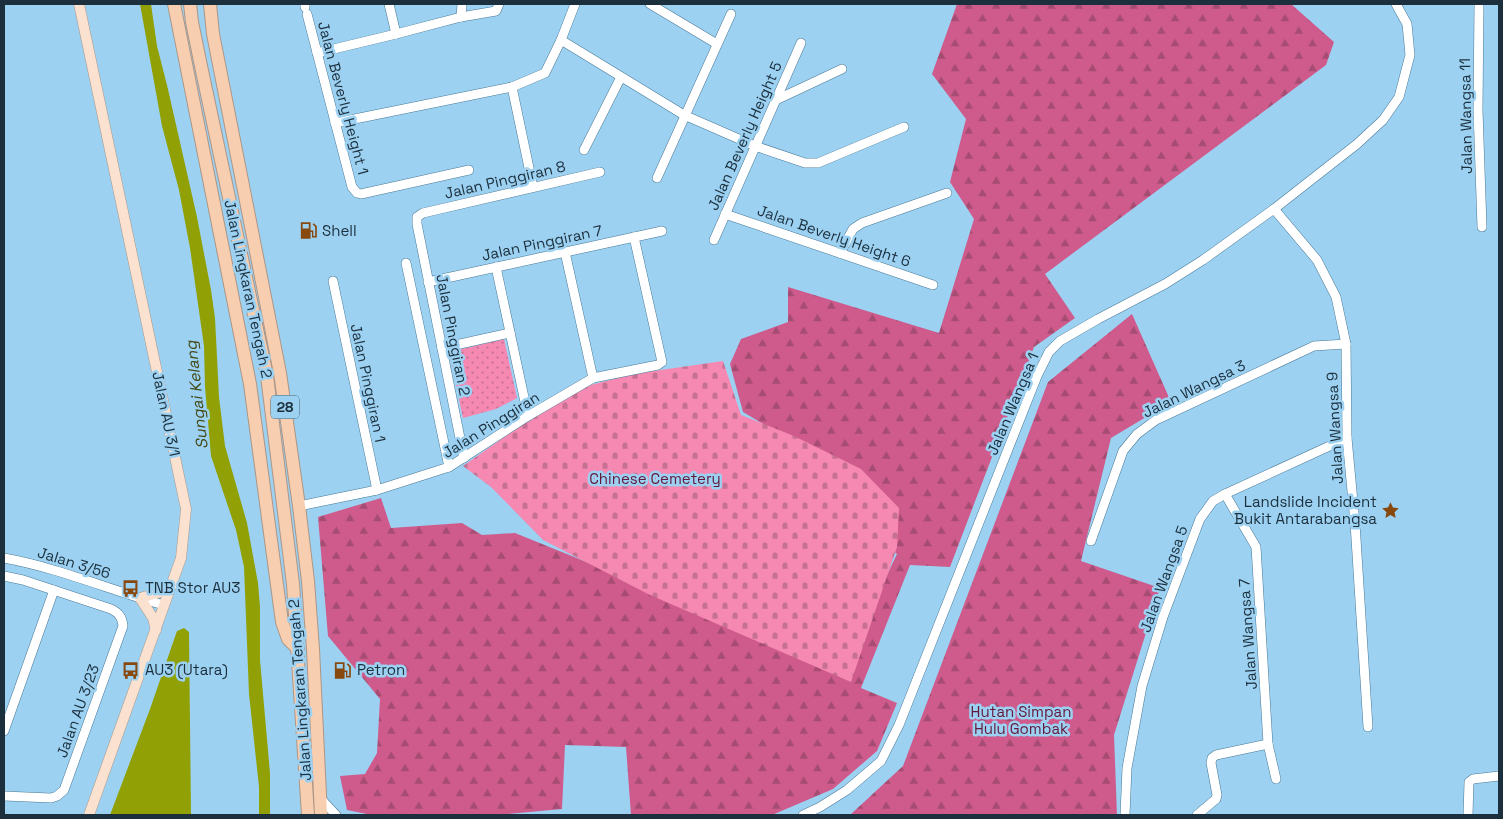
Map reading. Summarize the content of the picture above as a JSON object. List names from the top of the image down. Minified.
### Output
{"streets":{"highway":["Jalan Lingkaran Tengah 2","28"],"main road":["Jalan AU 3/1"],"street":["Jalan Beverly Height 1","Jalan Wangsa 11","Jalan Beverly Height 5","Jalan Pinggiran 8","Jalan Beverly Height 6","Jalan Pinggiran 7","Jalan Pinggiran 2","Jalan Pinggiran 1","Jalan Wangsa 3","Jalan Wangsa 1","Jalan Pinggiran","Jalan Wangsa 9","Jalan 3/56","Jalan Wangsa 5","Jalan Wangsa 7","Jalan AU 3/23"]},"crossings":[["Jalan Beverly Height 5","Jalan Beverly Height 6"],["Jalan Pinggiran 8","Jalan Pinggiran 2"],["Jalan Pinggiran 7","Jalan Pinggiran 2"],["Jalan Pinggiran 7","Jalan Pinggiran"],["Jalan Lingkaran Tengah 2","Jalan Pinggiran"],["Jalan Pinggiran 2","Jalan Pinggiran"],["Jalan Pinggiran 1","Jalan Pinggiran"],["Jalan Wangsa 3","Jalan Wangsa 9"],["Jalan Wangsa 1","Jalan Wangsa 9"],["Jalan AU 3/1","Jalan 3/56"],["Jalan Wangsa 9","Jalan Wangsa 5"],["Jalan Wangsa 5","Jalan Wangsa 7"]],"water":["Sungai Kelang"],"parks":["Chinese Cemetery","Hutan Simpan Hulu Gombak"],"places":{"fuel station":["Shell","Petron"],"place":["Landslide Incident Bukit Antarabangsa"],"bus stop":["TNB Stor AU3","AU3 (Utara)"]}}
